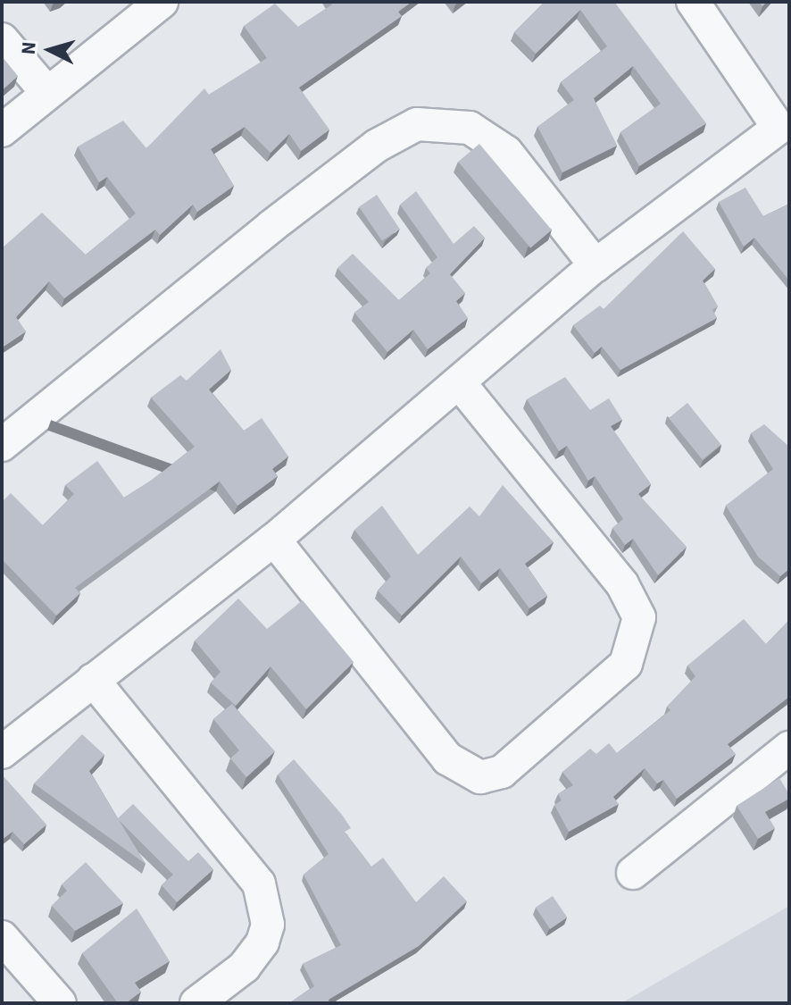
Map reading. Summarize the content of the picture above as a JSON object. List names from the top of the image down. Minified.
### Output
{"north":"left"}
